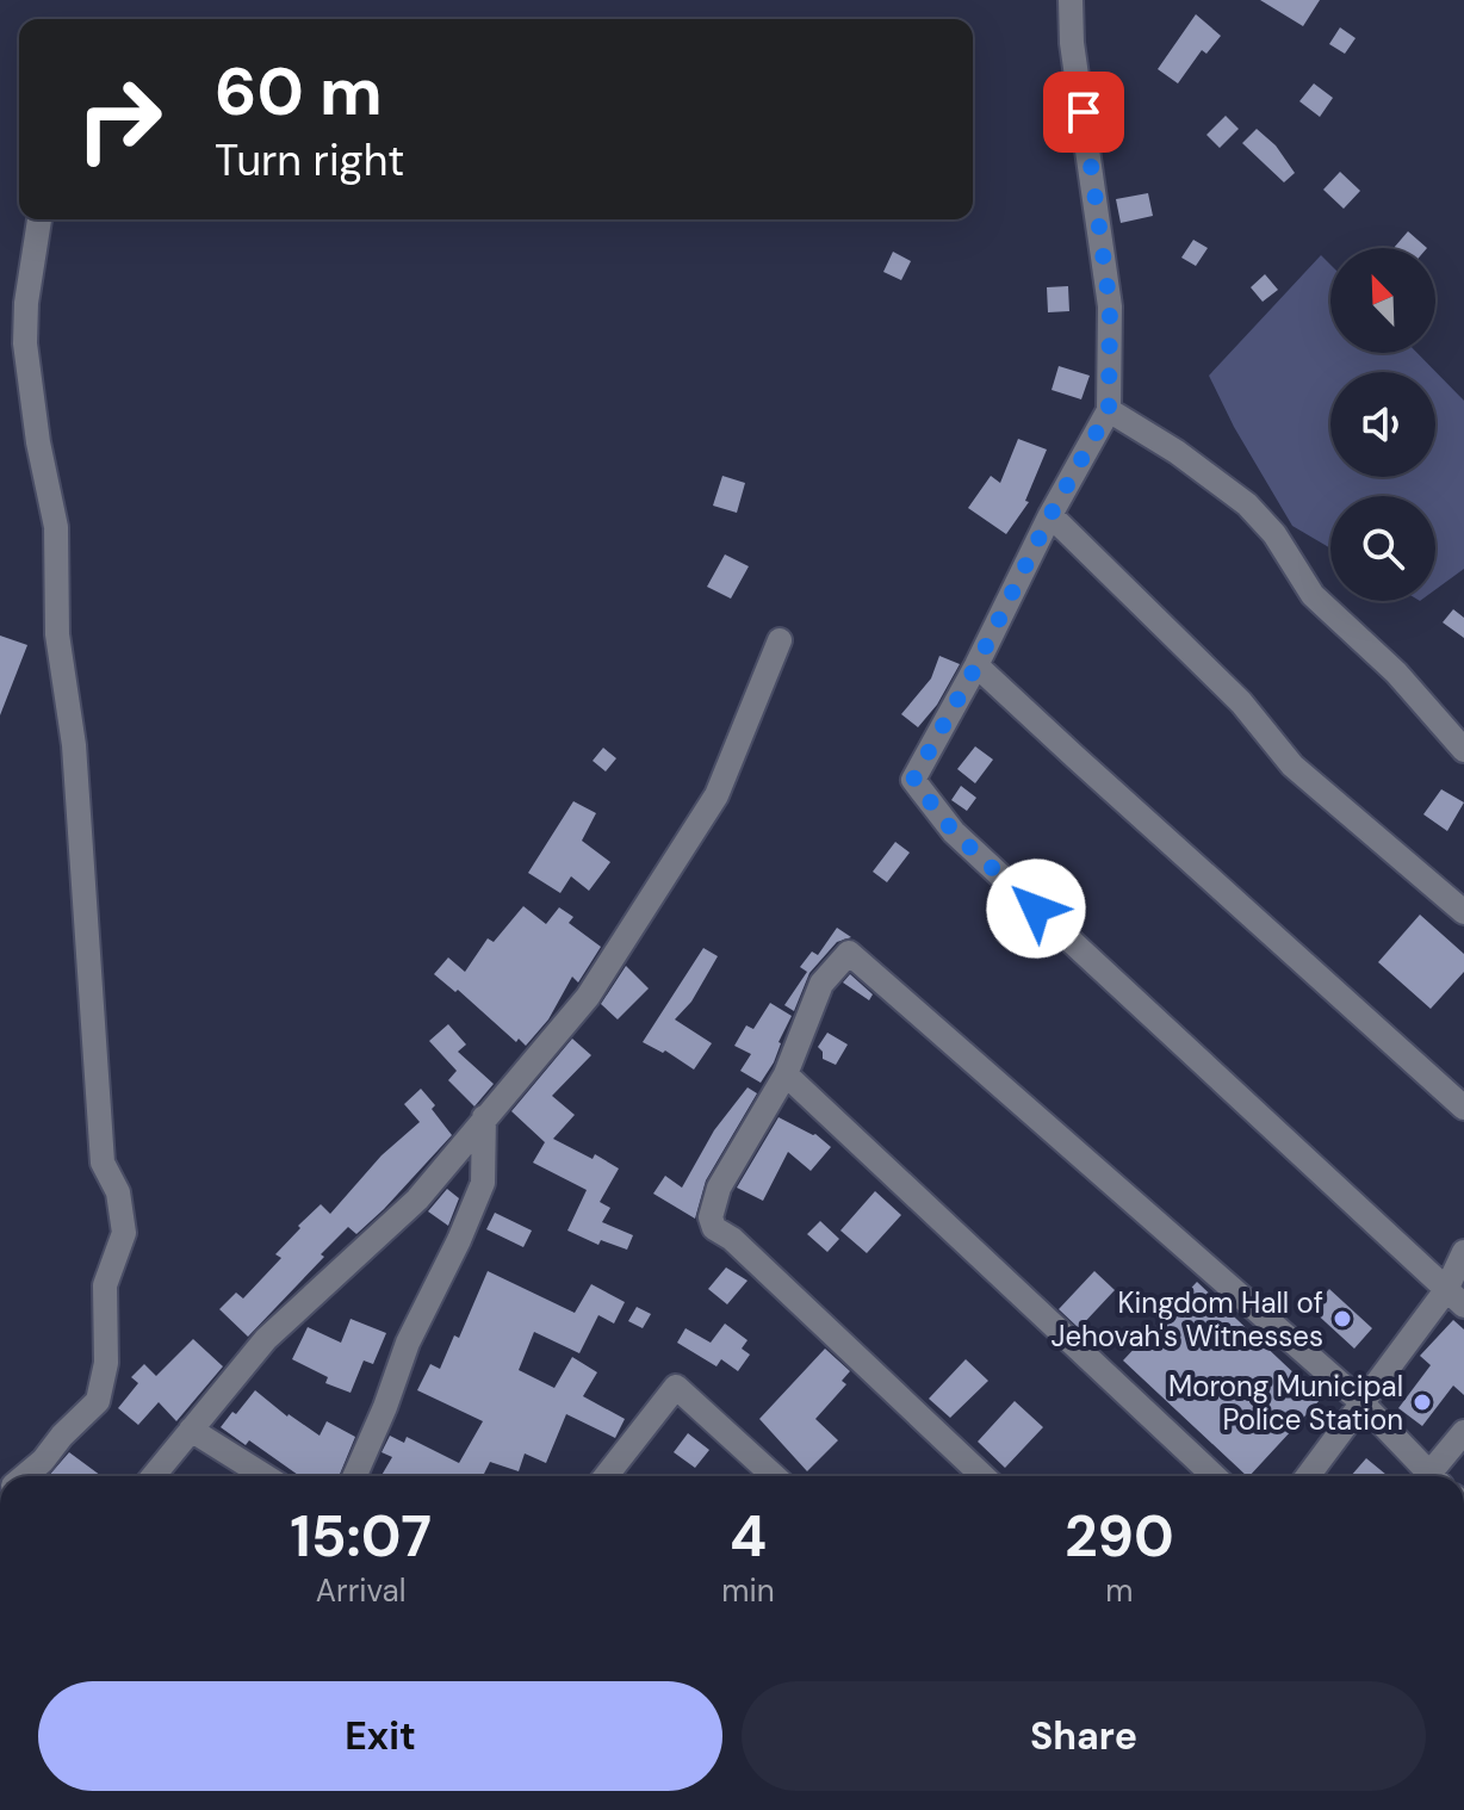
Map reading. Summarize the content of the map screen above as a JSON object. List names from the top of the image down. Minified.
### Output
{"places":["Kingdom Hall of Jehovah's Witnesses","Morong Municipal Police Station"],"north":"top left","page":{"turn":["60 m","Turn right"],"eta":["15:07","Arrival","4","min","290","m"],"buttons":["Exit","Share"]}}
